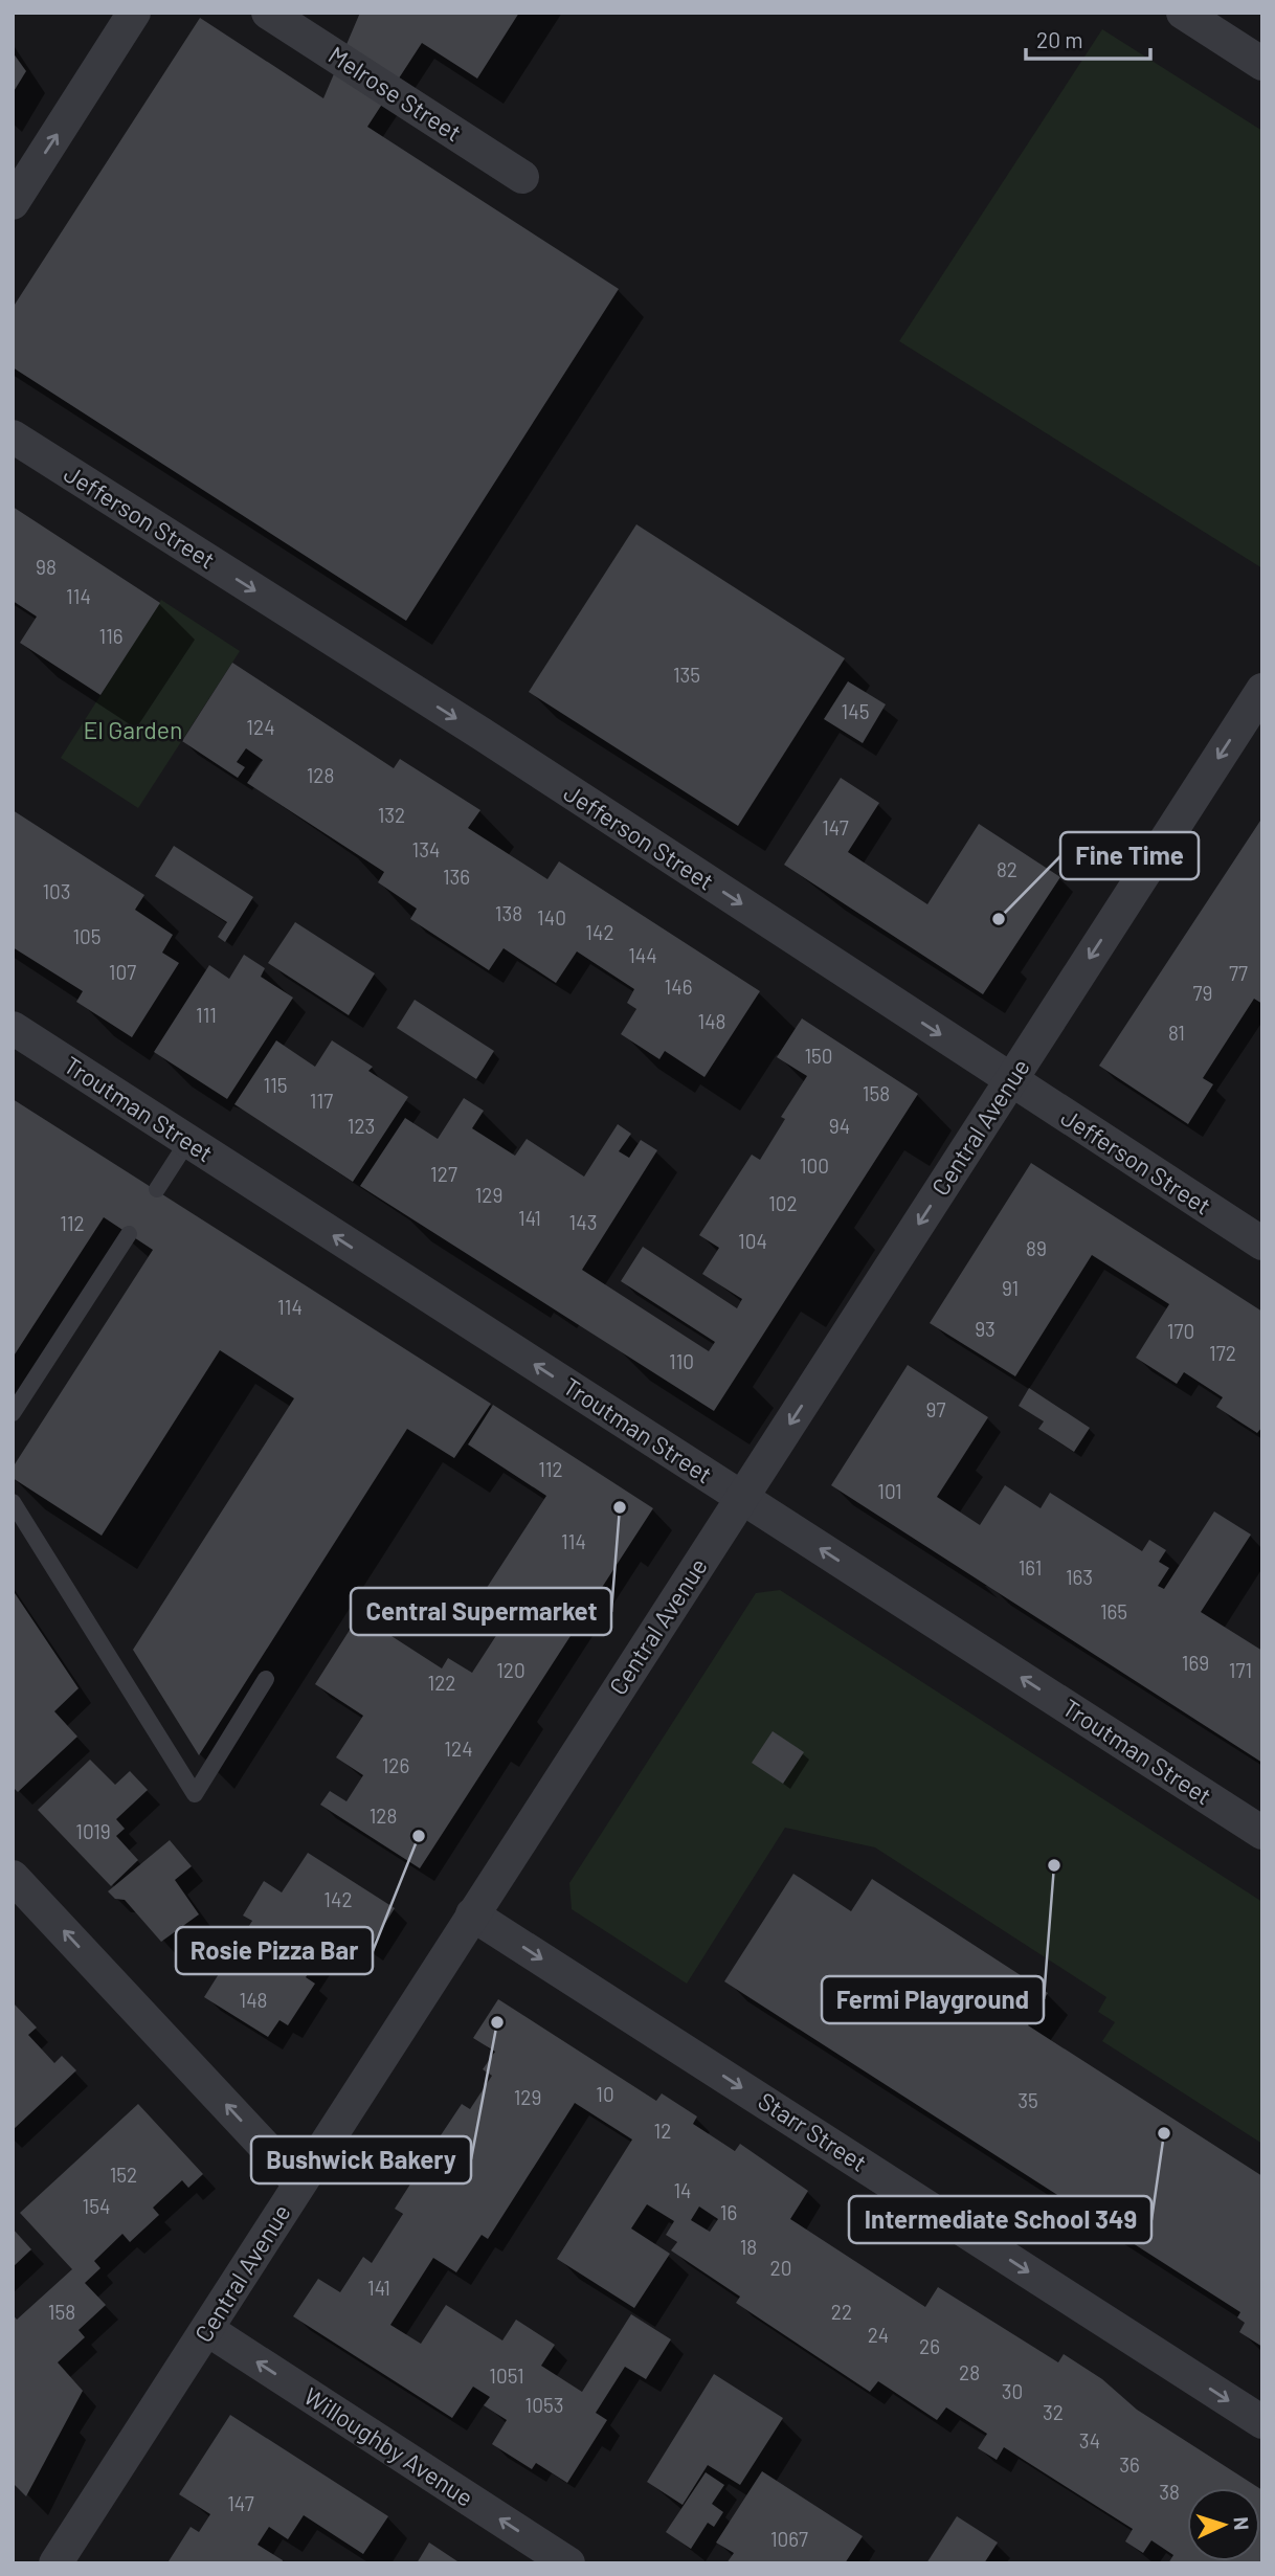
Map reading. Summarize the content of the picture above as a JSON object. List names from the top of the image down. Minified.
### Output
{"streets":{"street":["Melrose Street","Jefferson Street","Troutman Street","Central Avenue","Starr Street","Willoughby Avenue"]},"crossings":[["Jefferson Street","Central Avenue"],["Troutman Street","Central Avenue"],["Central Avenue","Starr Street"],["Central Avenue","Willoughby Avenue"]],"one_way":["Jefferson Street","Troutman Street","Central Avenue","Starr Street","Willoughby Avenue"],"parks":["El Garden"],"places":["Fine Time","Central Supermarket","Rosie Pizza Bar","Fermi Playground","Bushwick Bakery","Intermediate School 349"],"house_numbers":["98","114","116","135","145","124","128","132","147","134","82","136","103","138","140","142","105","144","107","77","146","79","111","148","81","150","115","158","117","123","94","100","127","129","102","141","143","112","104","89","91","114","93","170","172","110","97","112","101","114","161","163","165","169","120","171","122","124","126","128","1019","142","148","10","129","35","12","152","14","154","16","18","20","141","158","22","24","26","28","1051","30","1053","32","34","36","38","147","1067"],"scale_bar":"20 m","north":"right"}
